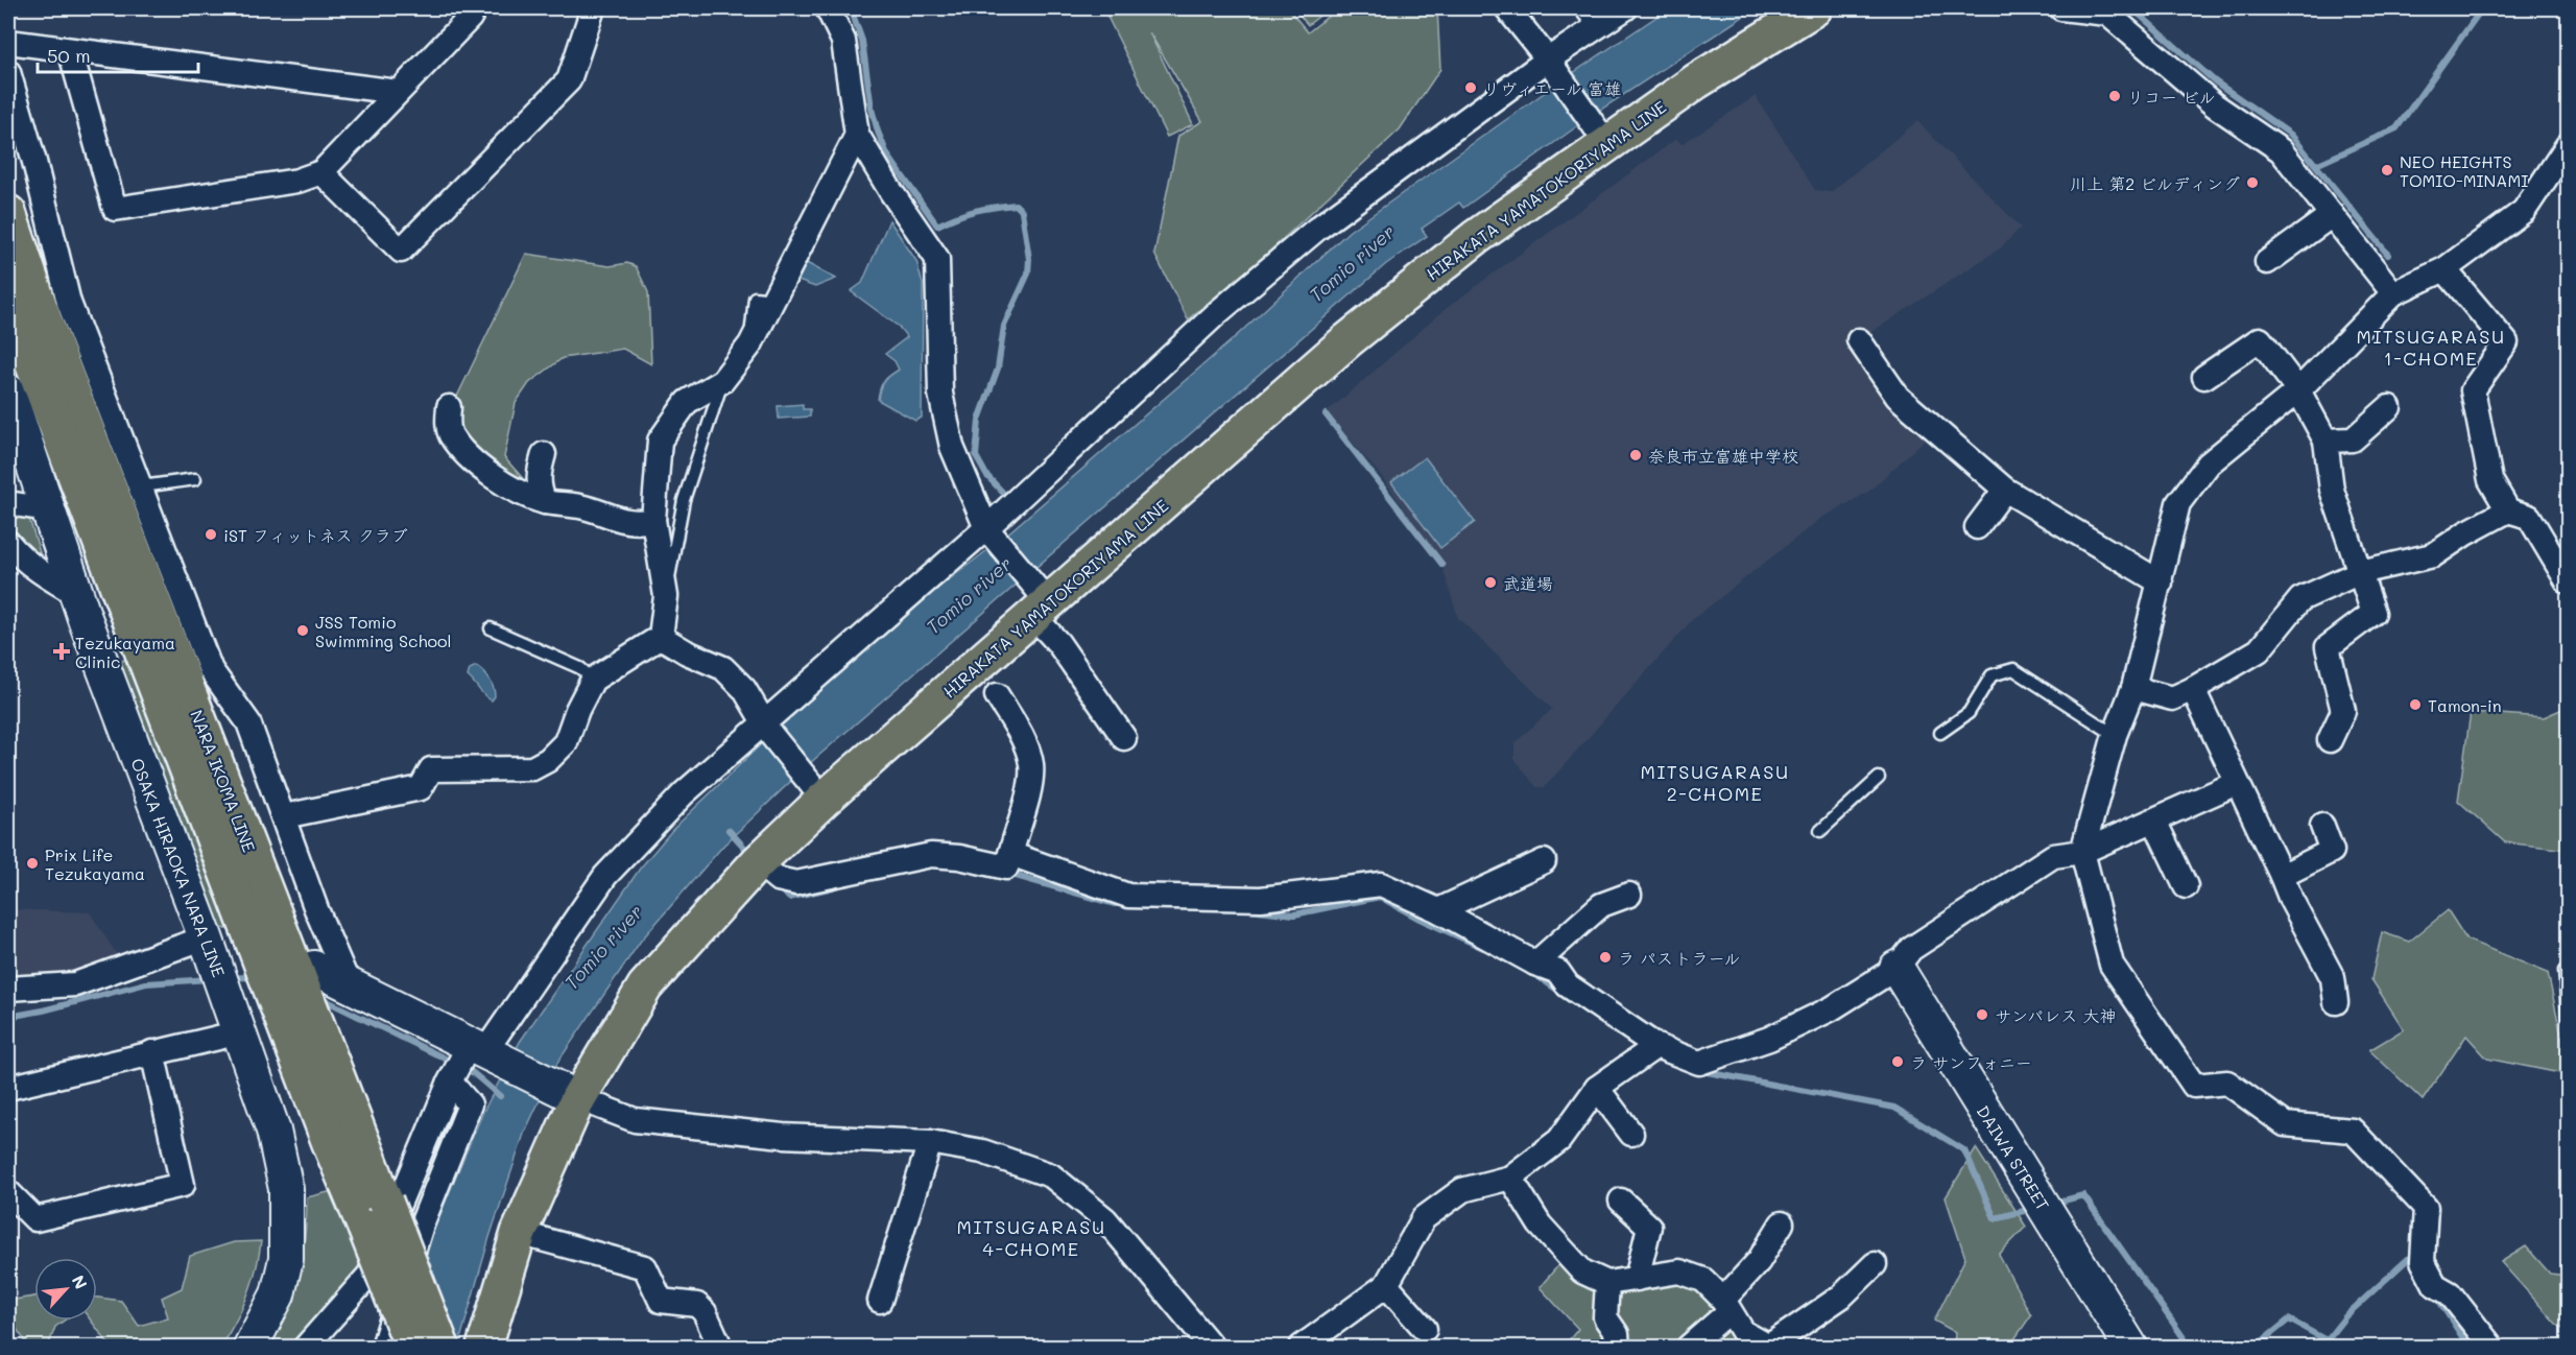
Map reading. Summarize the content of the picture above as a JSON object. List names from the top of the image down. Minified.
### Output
{"streets":{"main road":["HIRAKATA YAMATOKORIYAMA LINE","NARA IKOMA LINE","OSAKA HIRAOKA NARA LINE","DAIWA STREET"]},"districts":["MITSUGARASU 1-CHOME","MITSUGARASU 2-CHOME","MITSUGARASU 4-CHOME"],"water":["Tomio river"],"places":{"other":["リヴィエール 富雄","リコー ビル","NEO HEIGHTS TOMIO-MINAMI","川上 第2 ビルディング","奈良市立富雄中学校","iST フィットネス クラブ","武道場","JSS Tomio Swimming School","Tamon-in","Prix Life Tezukayama","ラ パストラール","サンパレス 大神","ラ サンフォニー"],"health":["Tezukayama Clinic"]},"scale_bar":"50 m","north":"top right"}
